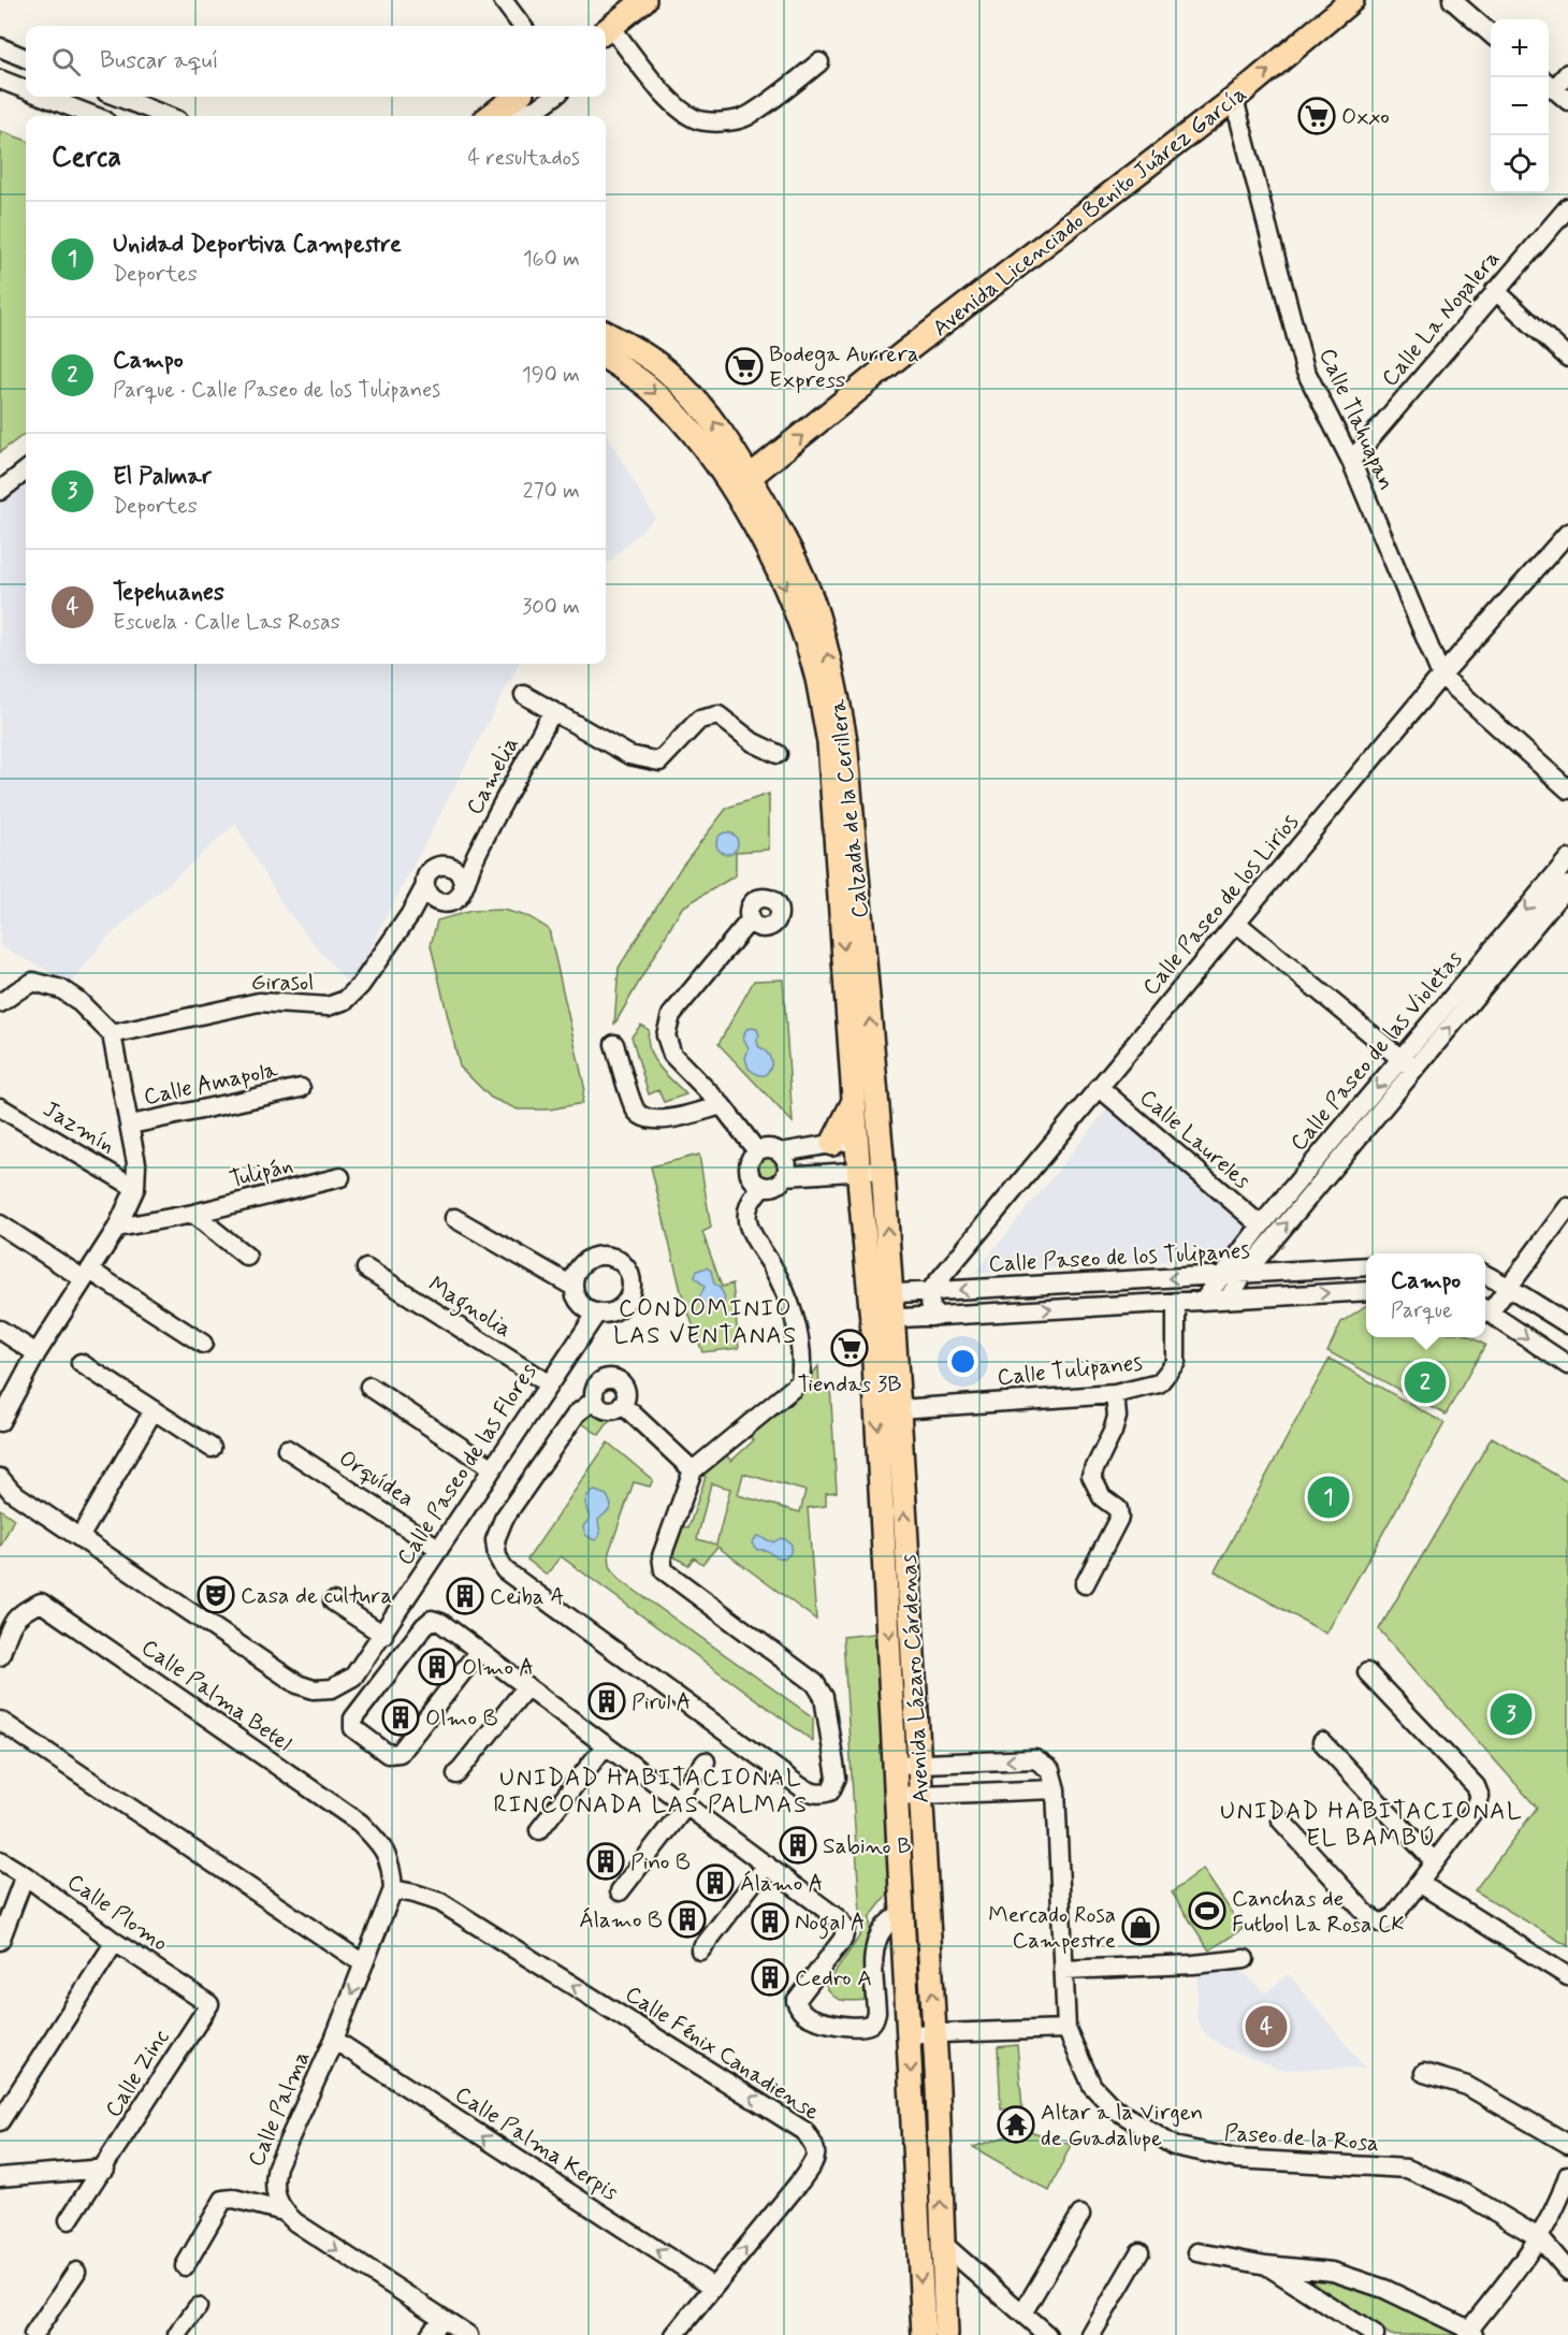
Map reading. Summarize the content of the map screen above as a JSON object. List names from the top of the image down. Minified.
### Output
{"streets":{"main road":["Avenida Licenciado Benito Juárez García","Calzada de la Cerillera","Avenida Lázaro Cárdenas"],"street":["Calle La Nopalera","Calle Tlahuapan","Camelia","Calle Paseo de los Lirios","Girasol","Calle Paseo de las Violetas","Calle Amapola","Jazmín","Calle Laureles","Tulipán","Calle Paseo de los Tulipanes","Magnolia","Calle Tulipanes","Calle Paseo de las Flores","Orquídea","Calle Palma Betel","Calle Plomo","Calle Fénix Canadiense","Calle Zinc","Calle Palma","Paseo de la Rosa","Calle Palma Kerpis"]},"crossings":[["Avenida Licenciado Benito Juárez García","Calle Tlahuapan"],["Avenida Licenciado Benito Juárez García","Calzada de la Cerillera"],["Calle La Nopalera","Calle Tlahuapan"],["Calle Tlahuapan","Calle Paseo de los Lirios"],["Camelia","Girasol"],["Calzada de la Cerillera","Calle Paseo de los Tulipanes"],["Calzada de la Cerillera","Avenida Lázaro Cárdenas"],["Calle Paseo de los Lirios","Calle Laureles"],["Calle Paseo de los Lirios","Calle Paseo de los Tulipanes"],["Calle Paseo de las Violetas","Calle Laureles"],["Calle Paseo de las Violetas","Calle Paseo de los Tulipanes"],["Calle Paseo de los Tulipanes","Avenida Lázaro Cárdenas"],["Magnolia","Calle Paseo de las Flores"],["Calle Tulipanes","Avenida Lázaro Cárdenas"],["Calle Paseo de las Flores","Orquídea"],["Calle Palma Betel","Calle Fénix Canadiense"],["Calle Palma Betel","Calle Palma"],["Calle Plomo","Calle Zinc"],["Calle Fénix Canadiense","Calle Palma"],["Calle Fénix Canadiense","Calle Palma Kerpis"],["Calle Palma","Calle Palma Kerpis"]],"one_way":["Avenida Licenciado Benito Juárez García","Calle Palma Kerpis"],"districts":["CONDOMINIO LAS VENTANAS","UNIDAD HABITACIONAL RINCONADA LAS PALMAS","UNIDAD HABITACIONAL EL BAMBÚ"],"places":{"supermarket":["Oxxo","Bodega Aurrera Express","Tiendas 3B"],"theatre":["Casa de cultura"],"building":["Ceiba A","Olmo A","Pirul A","Olmo B","Sabino B","Pino B","Álamo A","Álamo B","Nogal A","Cedro A"],"sports":["Canchas de Futbol La Rosa CK"],"shop":["Mercado Rosa Campestre"],"temple":["Altar a la Virgen de Guadalupe"]},"page":{"map_buttons":["+","−"],"search":"Buscar aquí","heading":["Cerca","4 resultados"],"list":[{"mark":"1","name":"Unidad Deportiva Campestre","note":"Deportes","value":"160 m"},{"mark":"2","name":"Campo","note":"Parque · Calle Paseo de los Tulipanes","value":"190 m"},{"mark":"3","name":"El Palmar","note":"Deportes","value":"270 m"},{"mark":"4","name":"Tepehuanes","note":"Escuela · Calle Las Rosas","value":"300 m"}],"popup":["Campo","Parque"],"pins":["2","1","3","4"]}}
